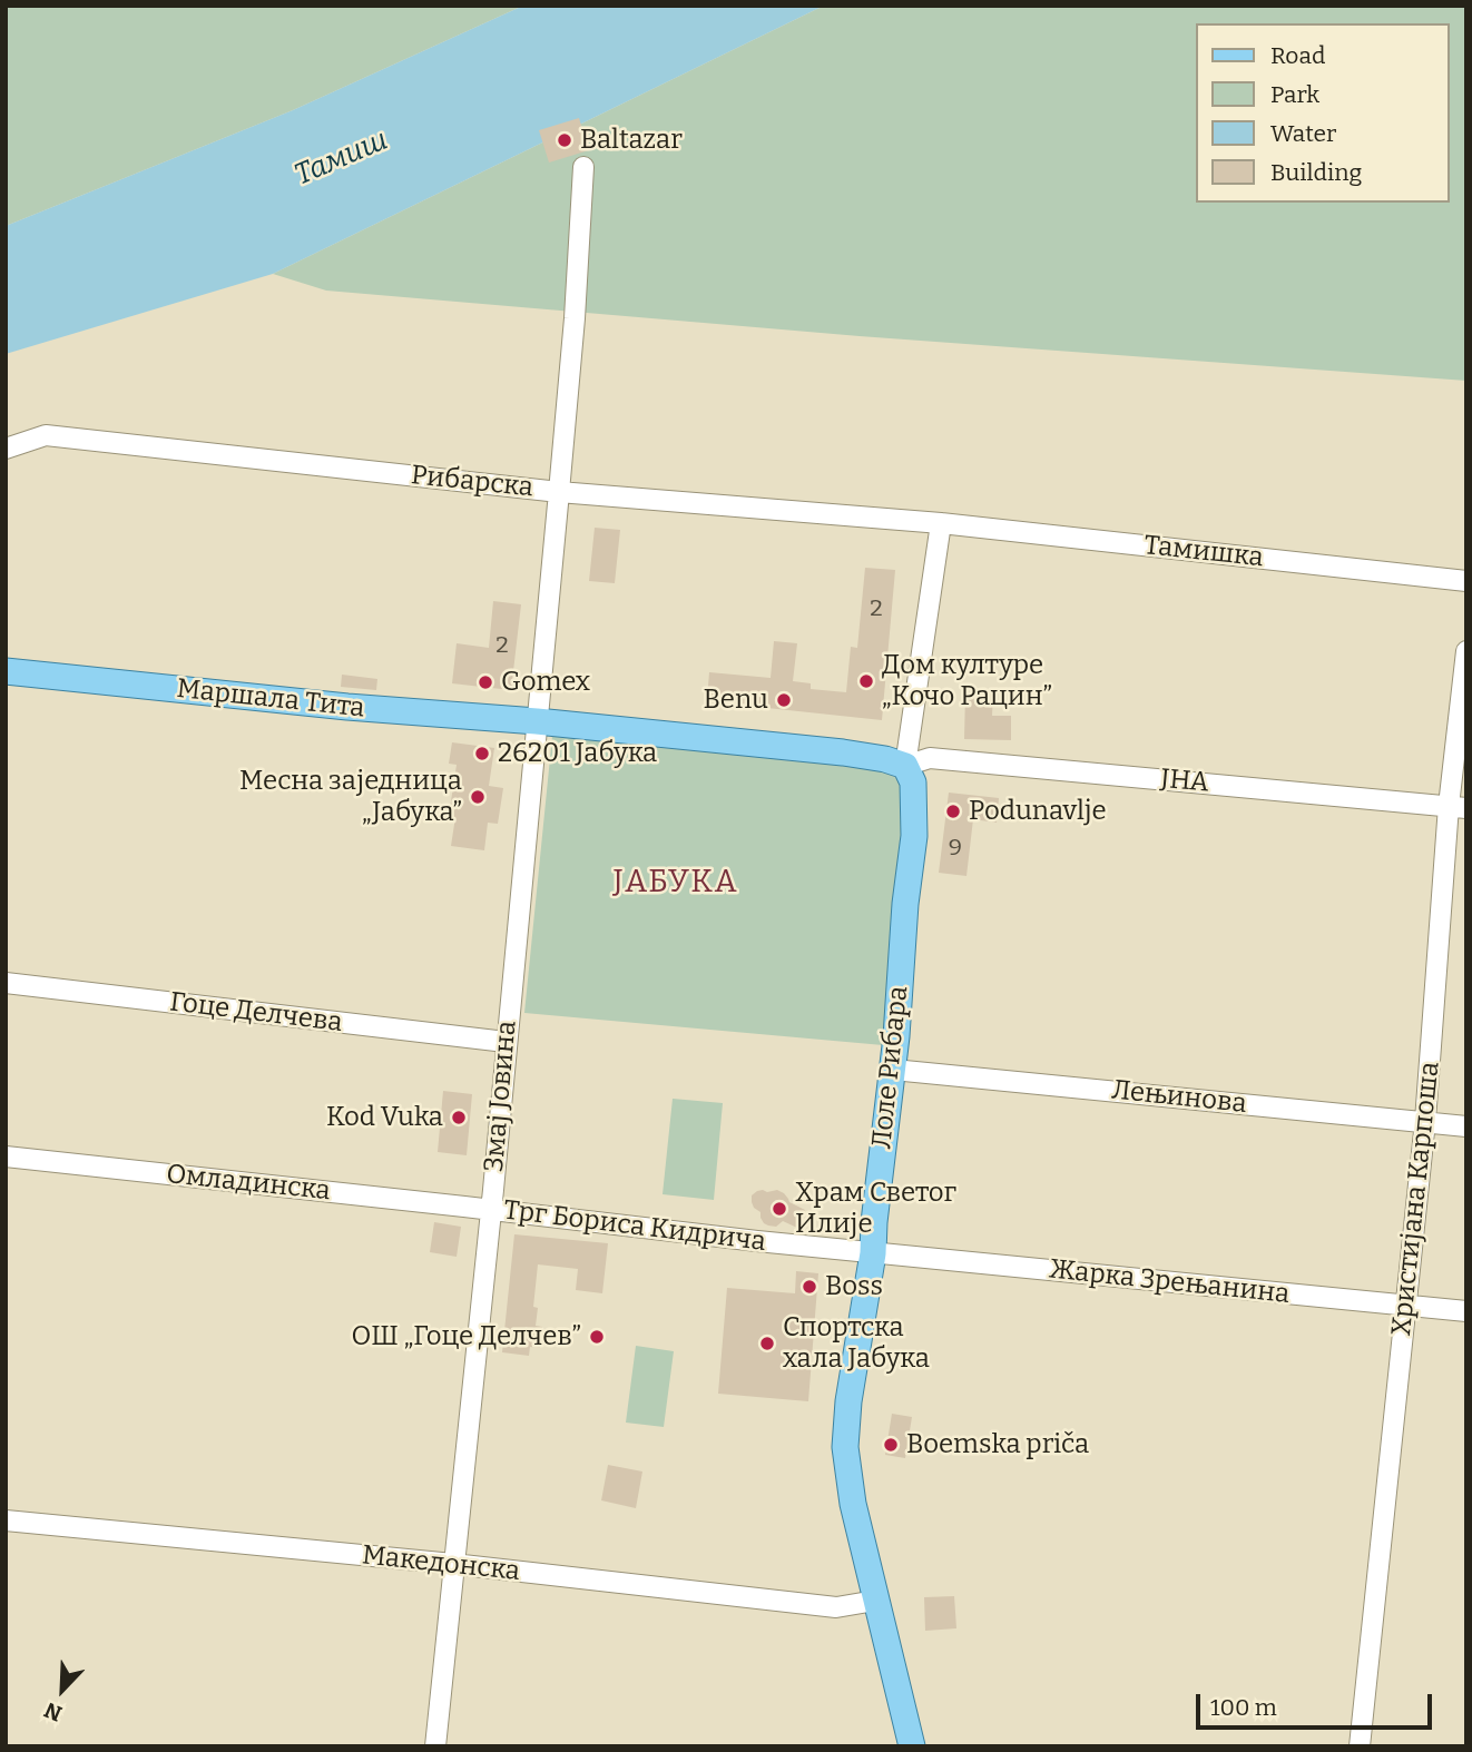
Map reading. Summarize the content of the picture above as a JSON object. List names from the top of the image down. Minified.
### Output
{"streets":{"main road":["Маршала Тита","Лоле Рибара"],"street":["Рибарска","Тамишка","ЈНА","Гоце Делчева","Змај Јовина","Лењинова","Омладинска","Христијана Карпоша","Трг Бориса Кидрича","Жарка Зрењанина","Македонска"]},"crossings":[["Рибарска","Тамишка"],["Рибарска","Лоле Рибара"],["Рибарска","Змај Јовина"],["Тамишка","Лоле Рибара"],["Маршала Тита","Змај Јовина"],["ЈНА","Лоле Рибара"],["ЈНА","Христијана Карпоша"],["Гоце Делчева","Змај Јовина"],["Лоле Рибара","Лењинова"],["Лоле Рибара","Трг Бориса Кидрича"],["Лоле Рибара","Жарка Зрењанина"],["Лоле Рибара","Македонска"],["Змај Јовина","Омладинска"],["Змај Јовина","Трг Бориса Кидрича"],["Змај Јовина","Македонска"],["Лењинова","Христијана Карпоша"],["Омладинска","Трг Бориса Кидрича"],["Христијана Карпоша","Жарка Зрењанина"],["Трг Бориса Кидрича","Жарка Зрењанина"]],"districts":["ЈАБУКА"],"water":["Тамиш"],"places":["Baltazar","Дом културе „Кочо Рацин”","Gomex","Benu","26201 Јабука","Месна заједница „Јабука”","Podunavlje","Kod Vuka","Храм Светог Илије","Boss","ОШ „Гоце Делчев”","Спортска хала Јабука","Boemska priča"],"house_numbers":["2","2","9"],"legend":["Road","Park","Water","Building"],"scale_bar":"100 m","north":"bottom left"}
